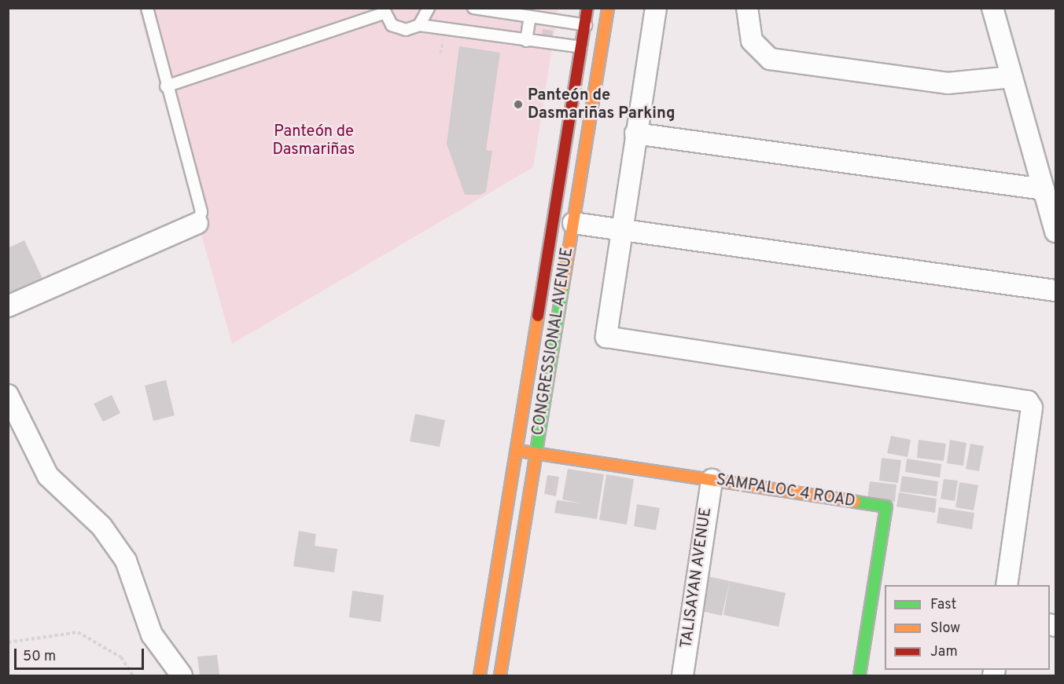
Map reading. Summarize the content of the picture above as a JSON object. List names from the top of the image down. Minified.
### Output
{"streets":{"main road":["CONGRESSIONAL AVENUE","SAMPALOC 4 ROAD"],"street":["TALISAYAN AVENUE"]},"crossings":[["CONGRESSIONAL AVENUE","SAMPALOC 4 ROAD"],["SAMPALOC 4 ROAD","TALISAYAN AVENUE"]],"parks":["Panteón de Dasmariñas"],"places":["Panteón de Dasmariñas Parking"],"legend":["Fast","Slow","Jam"],"scale_bar":"50 m"}
